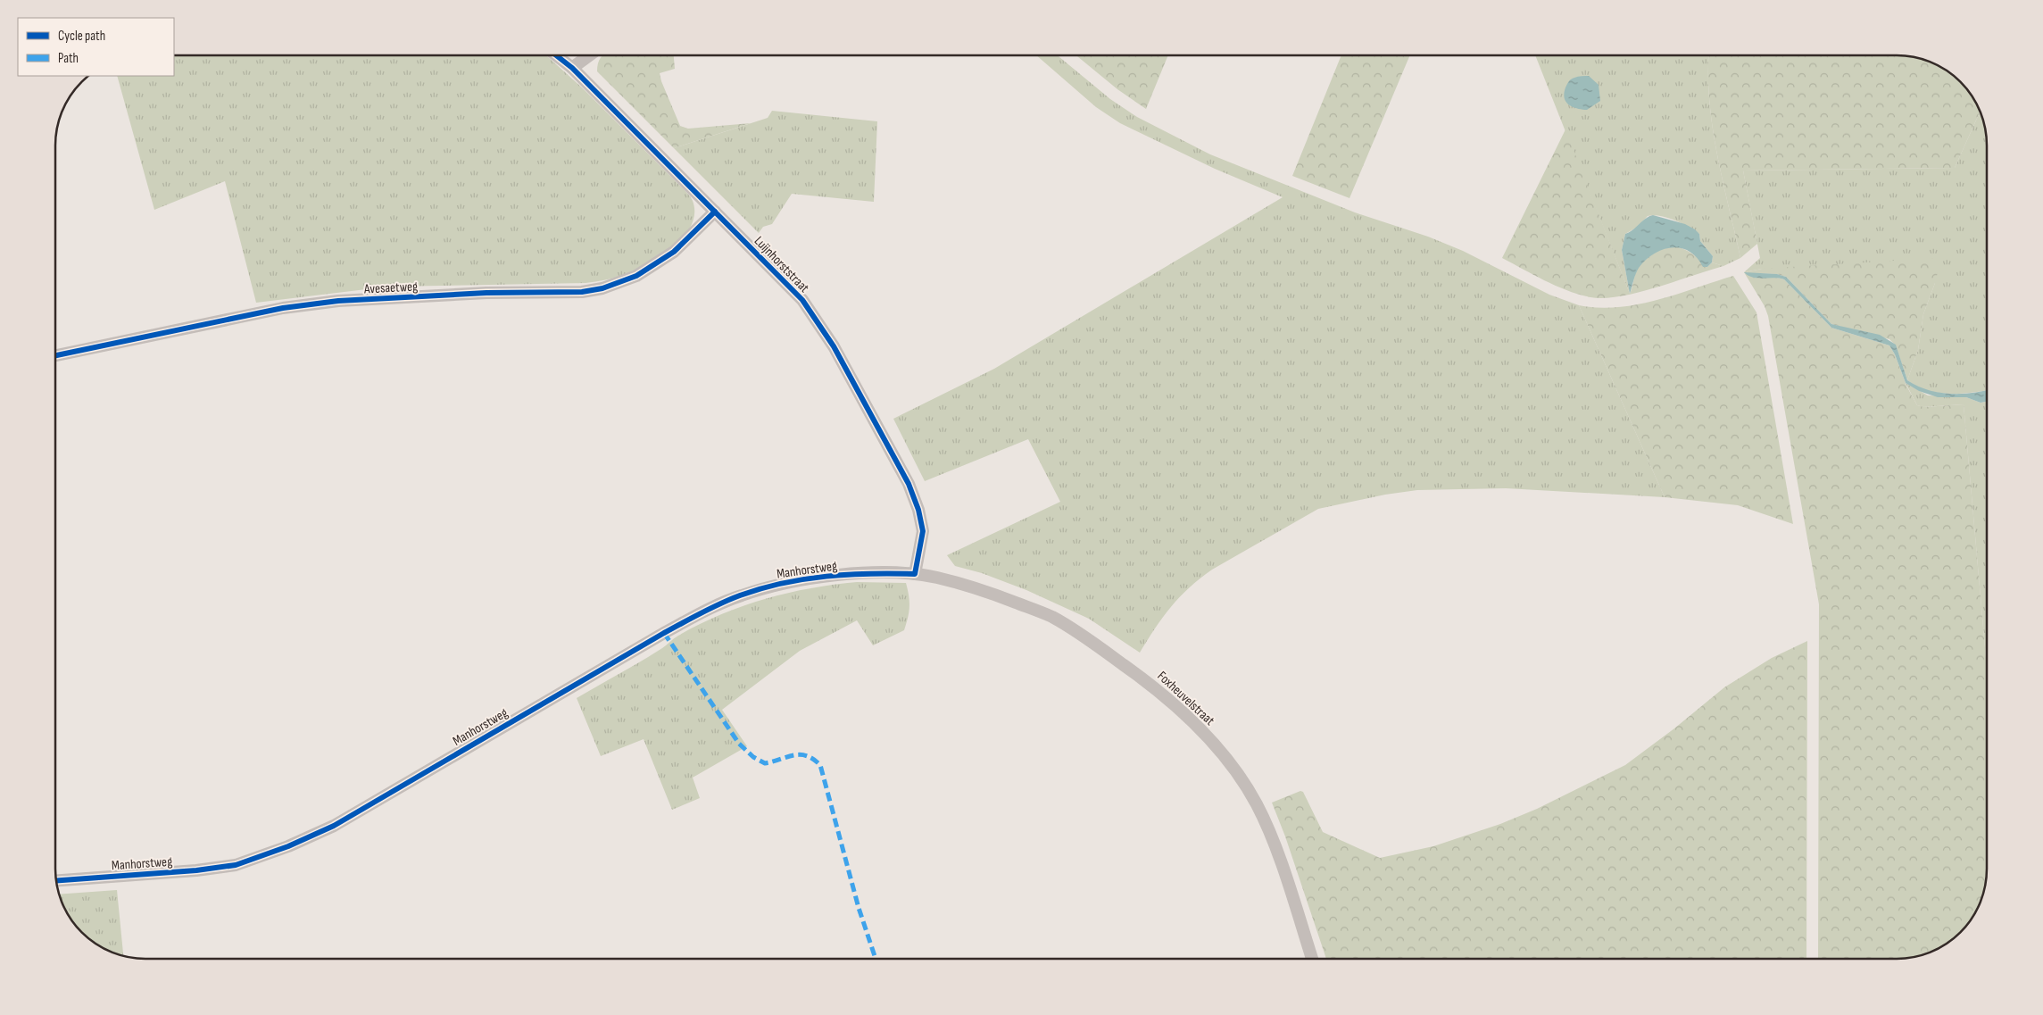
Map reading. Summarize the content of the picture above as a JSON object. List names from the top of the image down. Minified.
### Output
{"streets":{"street":["Luijnhorststraat","Avesaetweg","Manhorstweg","Foxheuvelstraat"]},"crossings":[["Luijnhorststraat","Avesaetweg"],["Luijnhorststraat","Manhorstweg"],["Luijnhorststraat","Foxheuvelstraat"],["Manhorstweg","Foxheuvelstraat"]],"legend":["Cycle path","Path"]}
